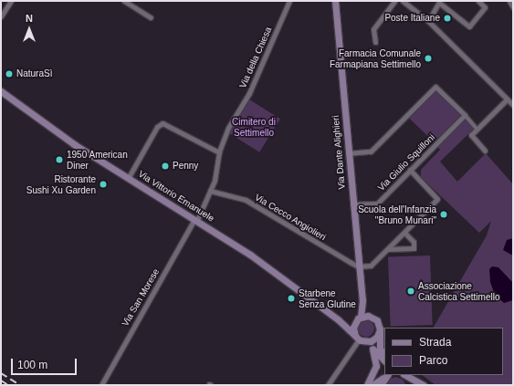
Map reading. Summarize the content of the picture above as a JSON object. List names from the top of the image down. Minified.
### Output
{"streets":{"main road":["Via Dante Alighieri","Via Vittorio Emanuele"],"street":["Via della Chiesa","Via Giulio Squilloni","Via Cecco Angiolieri","Via San Morese"]},"crossings":[["Via della Chiesa","Via Vittorio Emanuele"],["Via della Chiesa","Via Cecco Angiolieri"],["Via della Chiesa","Via San Morese"],["Via Dante Alighieri","Via Giulio Squilloni"],["Via Dante Alighieri","Via Vittorio Emanuele"],["Via Dante Alighieri","Via Cecco Angiolieri"],["Via Vittorio Emanuele","Via San Morese"]],"parks":["Cimitero di Settimello"],"places":["Poste Italiane","Farmacia Comunale Farmapiana Settimello","NaturaSì","1950 American Diner","Penny","Ristorante Sushi Xu Garden","Scuola dell'Infanzia \"Bruno Munari\"","Associazione Calcistica Settimello","Starbene Senza Glutine"],"legend":["Strada","Parco"],"scale_bar":"100 m","north":"top"}
